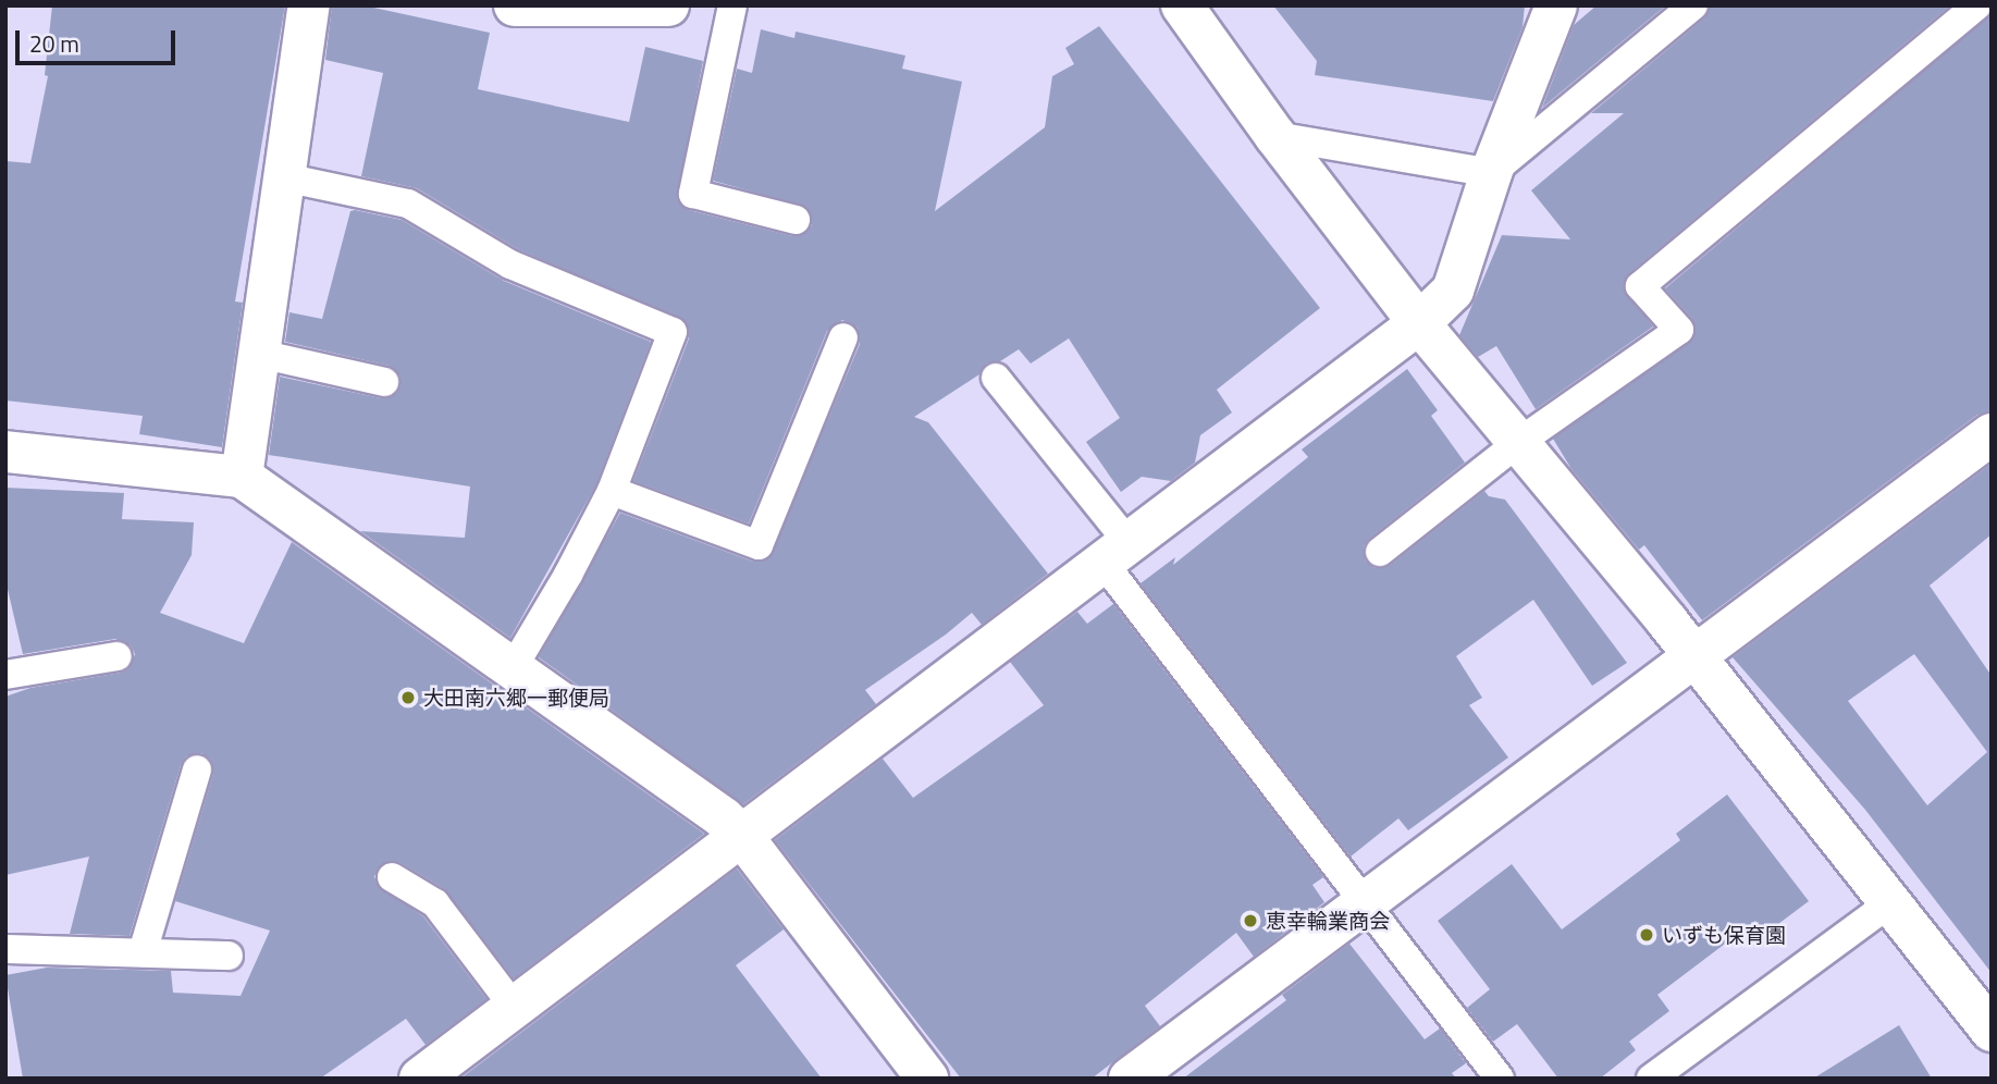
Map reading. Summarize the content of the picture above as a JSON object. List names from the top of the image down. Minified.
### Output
{"places":["大田南六郷一郵便局","恵幸輪業商会","いずも保育園"],"scale_bar":"20 m"}
